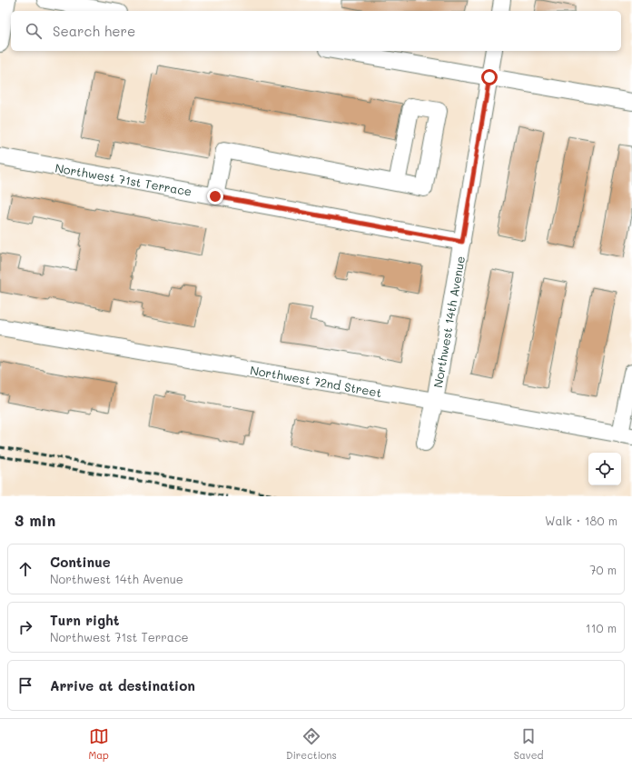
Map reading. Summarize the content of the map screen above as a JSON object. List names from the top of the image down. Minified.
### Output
{"streets":{"street":["Northwest 71st Terrace","Northwest 14th Avenue","Northwest 72nd Street"]},"crossings":[["Northwest 71st Terrace","Northwest 14th Avenue"],["Northwest 14th Avenue","Northwest 72nd Street"]],"page":{"search":"Search here","heading":["3 min","Walk · 180 m"],"list":[["Continue","Northwest 14th Avenue","70 m"],["Turn right","Northwest 71st Terrace","110 m"],"Arrive at destination"],"nav":["Map","Directions","Saved"]}}
